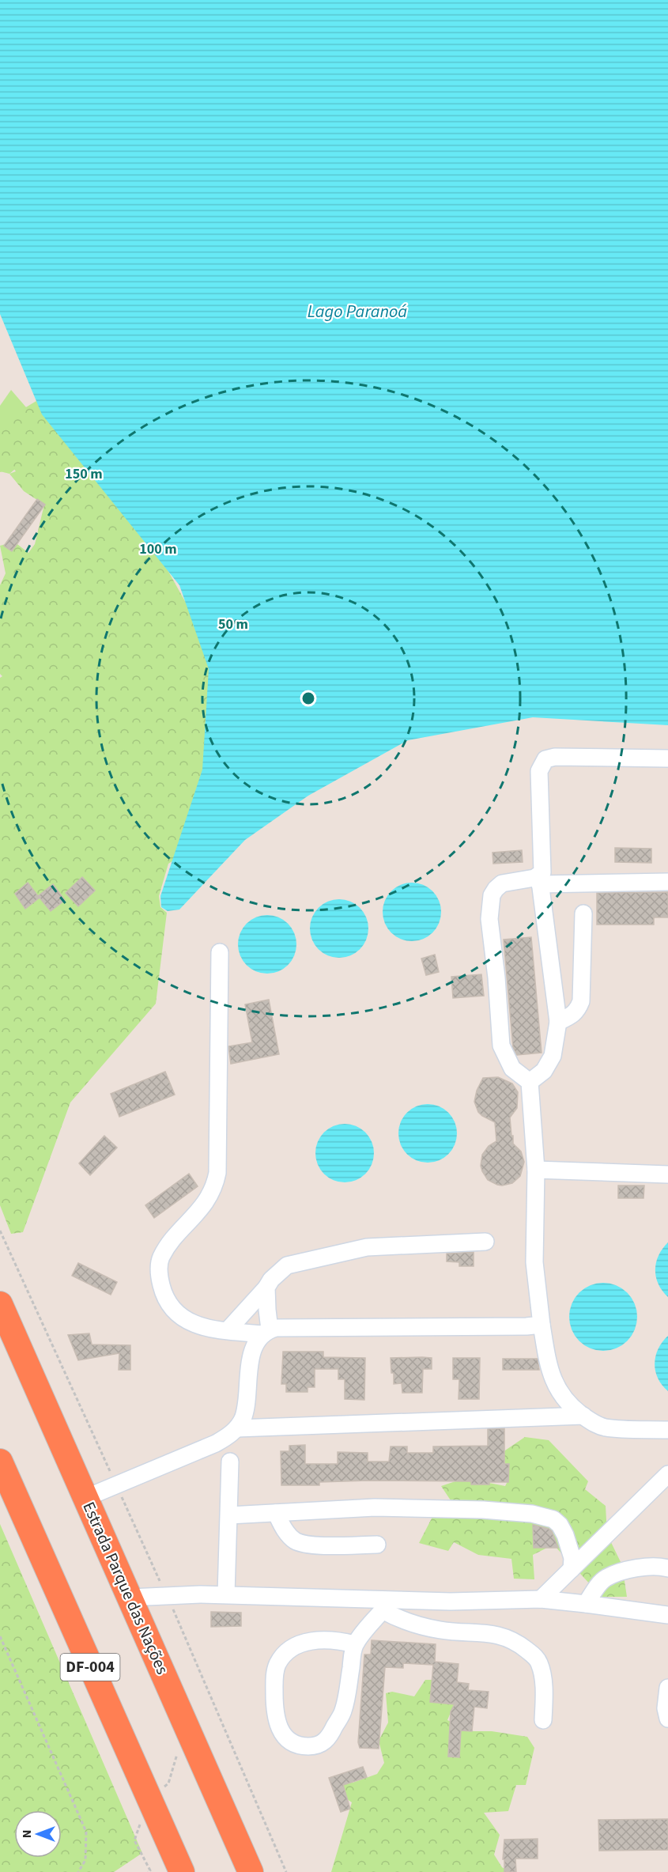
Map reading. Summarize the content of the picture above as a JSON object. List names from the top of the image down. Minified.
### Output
{"streets":{"highway":["Estrada Parque das Nações","DF-004"]},"water":["Lago Paranoá"],"north":"left","rings":["150 m","100 m","50 m"]}
